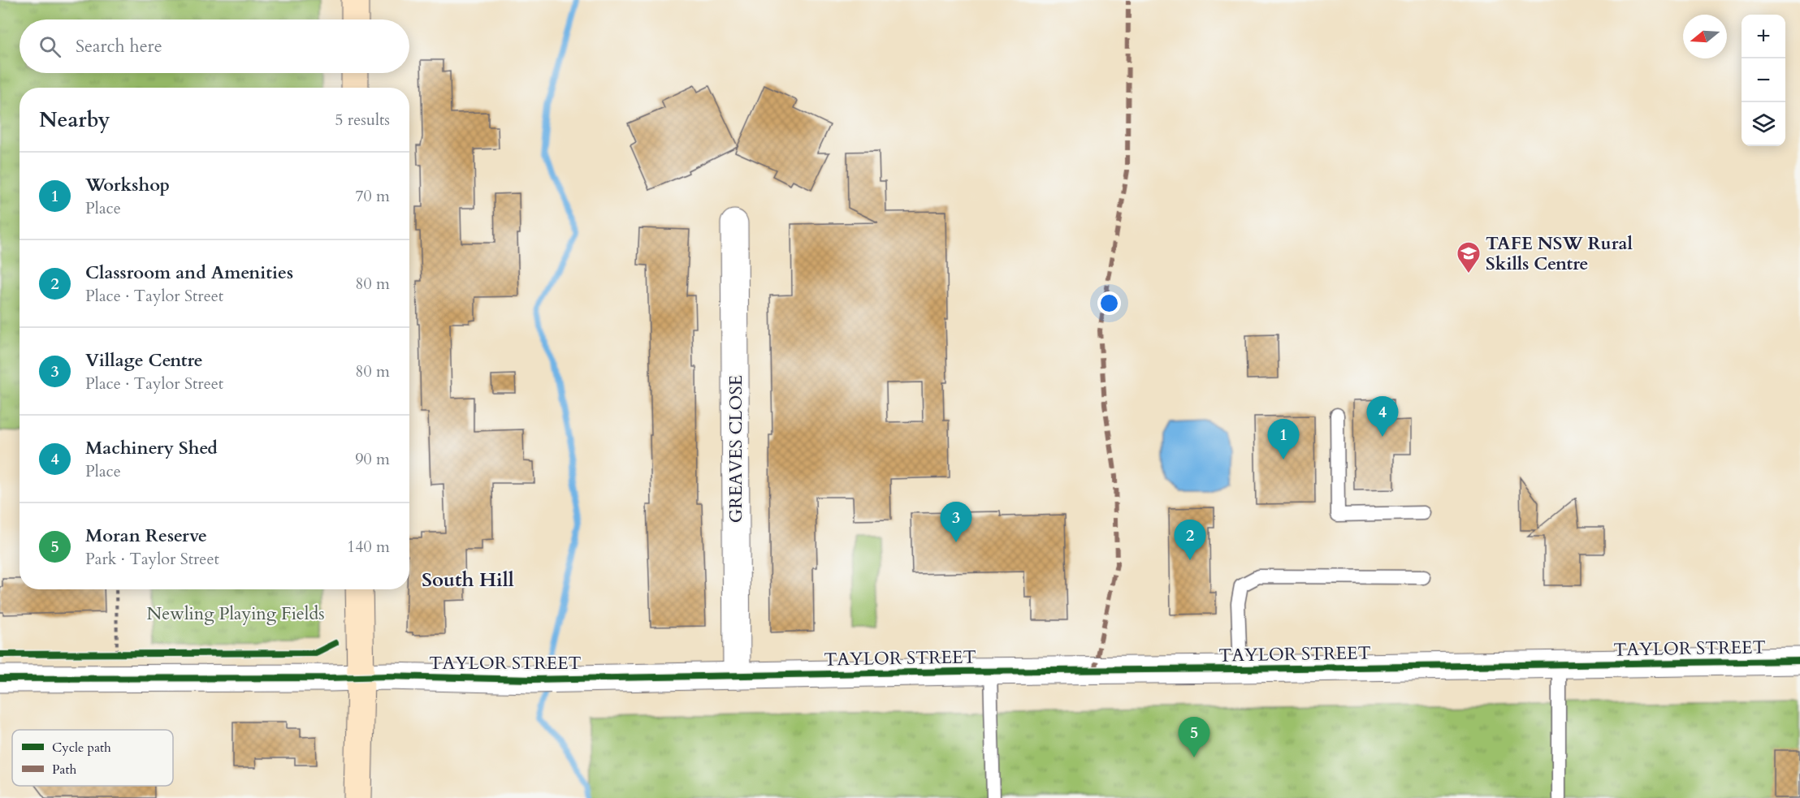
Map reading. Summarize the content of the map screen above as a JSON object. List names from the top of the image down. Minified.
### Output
{"streets":{"street":["GREAVES CLOSE","TAYLOR STREET"]},"crossings":[["GREAVES CLOSE","TAYLOR STREET"]],"districts":["South Hill"],"parks":["Newling Playing Fields"],"places":{"school or university":["TAFE NSW Rural Skills Centre"]},"legend":["Cycle path","Path"],"north":"left","page":{"map_buttons":["+","−"],"search":"Search here","heading":["Nearby","5 results"],"list":[{"mark":"1","name":"Workshop","note":"Place","value":"70 m"},{"mark":"2","name":"Classroom and Amenities","note":"Place · Taylor Street","value":"80 m"},{"mark":"3","name":"Village Centre","note":"Place · Taylor Street","value":"80 m"},{"mark":"4","name":"Machinery Shed","note":"Place","value":"90 m"},{"mark":"5","name":"Moran Reserve","note":"Park · Taylor Street","value":"140 m"}],"pins":["4","1","3","2","5"]}}
